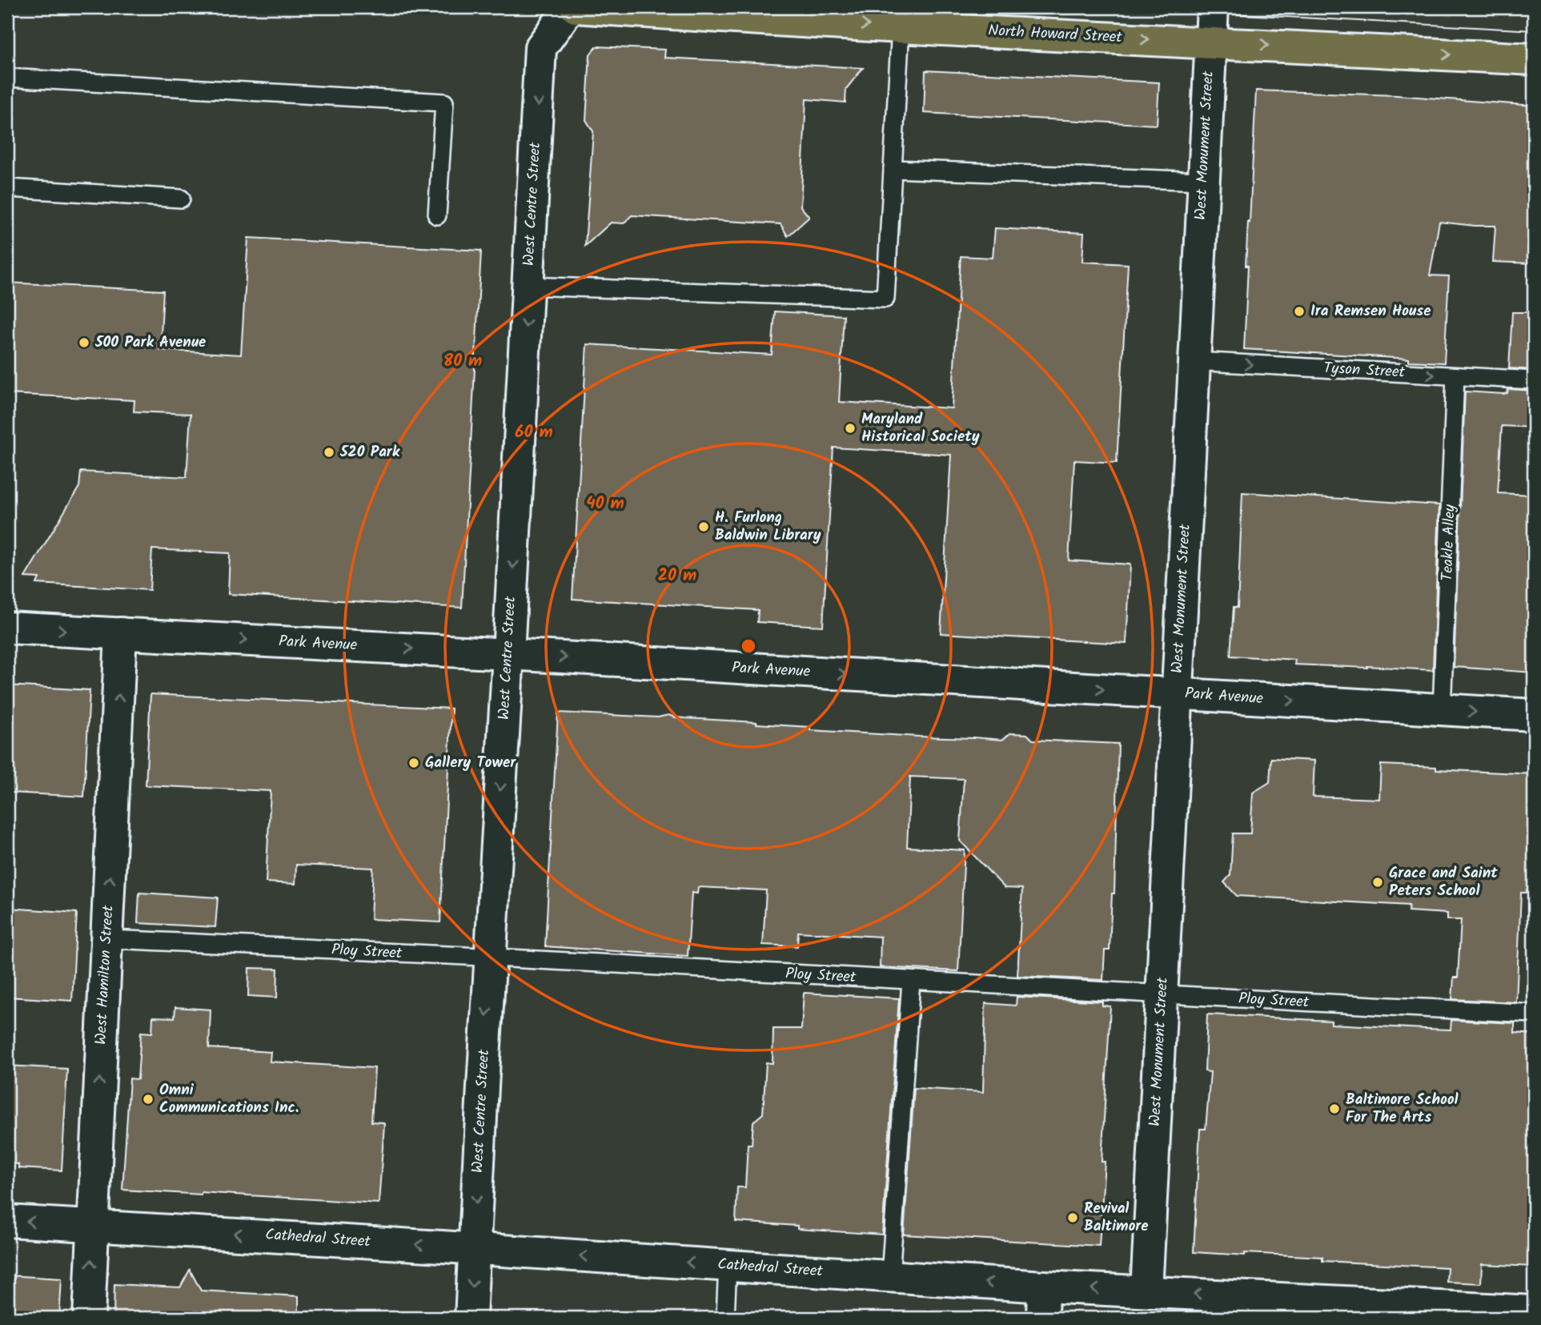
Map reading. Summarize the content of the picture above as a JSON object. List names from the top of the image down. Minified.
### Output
{"streets":{"main road":["North Howard Street"],"street":["West Monument Street","West Centre Street","Park Avenue","West Hamilton Street","Cathedral Street"],"lane":["Tyson Street","Teakle Alley","Ploy Street"]},"crossings":[["North Howard Street","West Monument Street"],["West Monument Street","Tyson Street"],["West Monument Street","Park Avenue"],["West Monument Street","Ploy Street"],["West Monument Street","Cathedral Street"],["West Centre Street","Park Avenue"],["West Centre Street","Ploy Street"],["West Centre Street","Cathedral Street"],["Tyson Street","Teakle Alley"],["Teakle Alley","Park Avenue"],["Park Avenue","West Hamilton Street"],["Ploy Street","West Hamilton Street"],["West Hamilton Street","Cathedral Street"]],"one_way":["North Howard Street","West Centre Street","Tyson Street","Park Avenue","West Hamilton Street","Cathedral Street"],"places":["Ira Remsen House","500 Park Avenue","Maryland Historical Society","520 Park","H. Furlong Baldwin Library","Gallery Tower","Grace and Saint Peters School","Omni Communications Inc.","Baltimore School For The Arts","Revival Baltimore"],"rings":["80 m","60 m","40 m","20 m"]}
